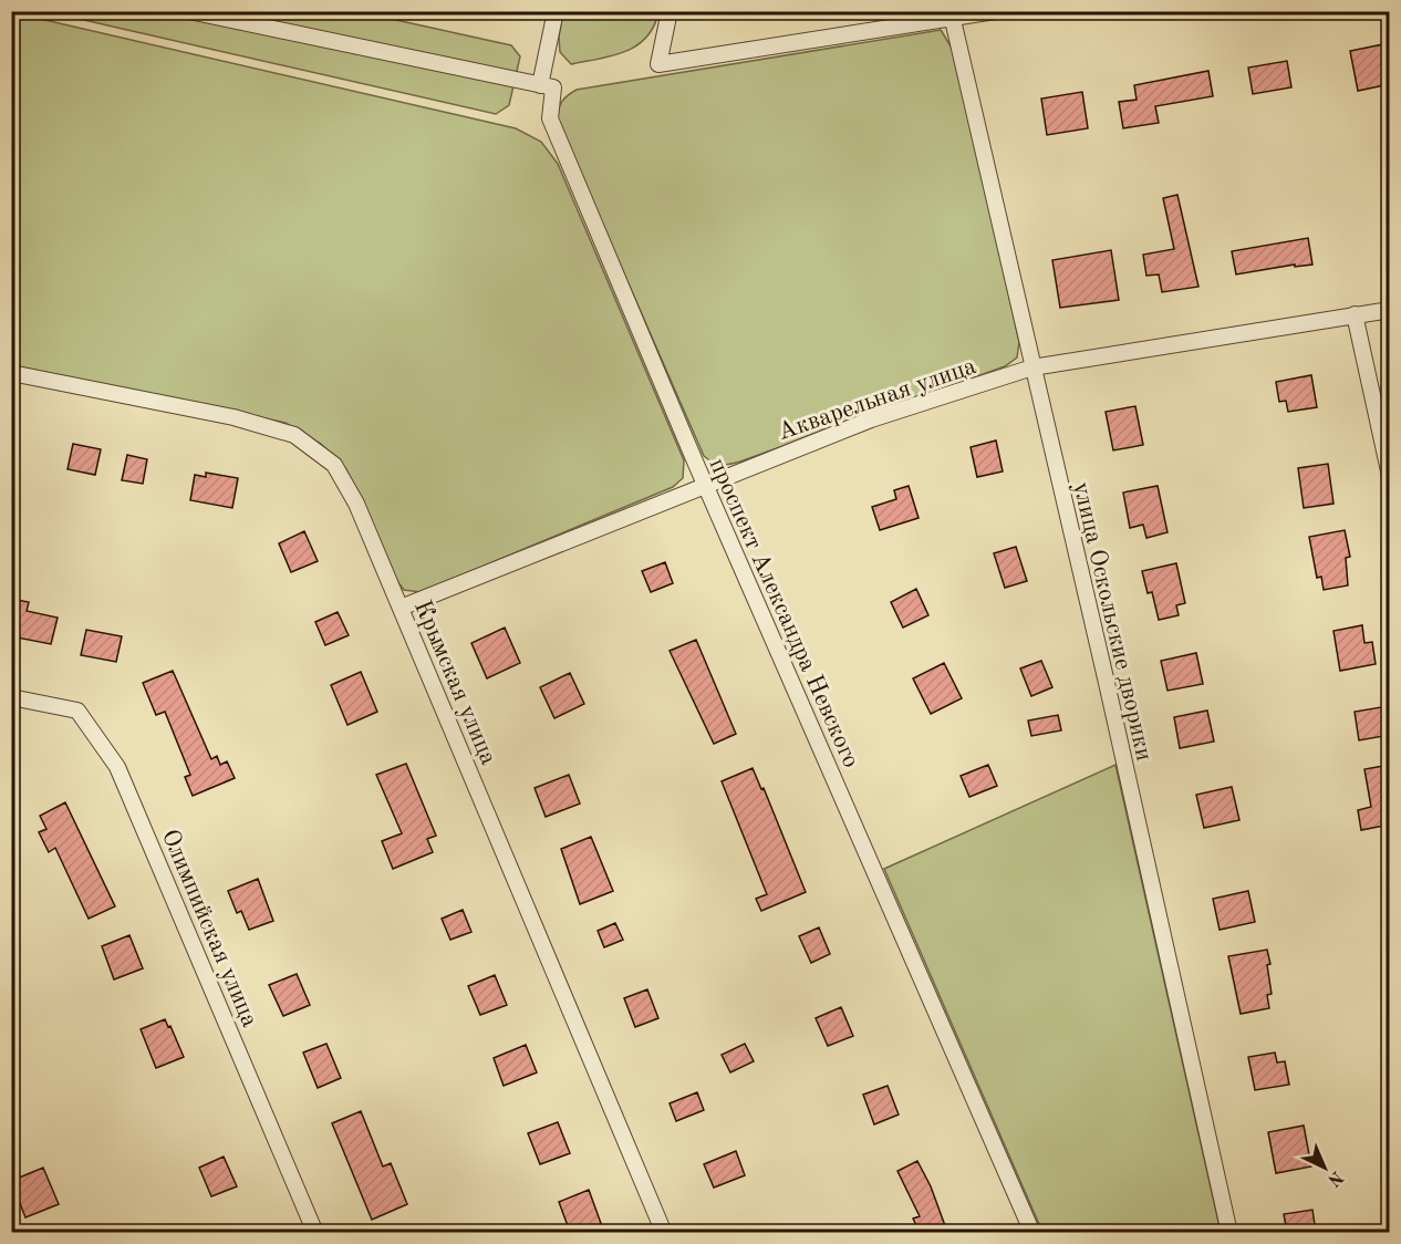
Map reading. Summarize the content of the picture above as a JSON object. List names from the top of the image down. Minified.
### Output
{"streets":{"street":["Акварельная улица","проспект Александра Невского","улица Оскольские дворики","Крымская улица","Олимпийская улица"]},"crossings":[["Акварельная улица","проспект Александра Невского"],["Акварельная улица","улица Оскольские дворики"],["Акварельная улица","Крымская улица"]],"north":"bottom right"}
